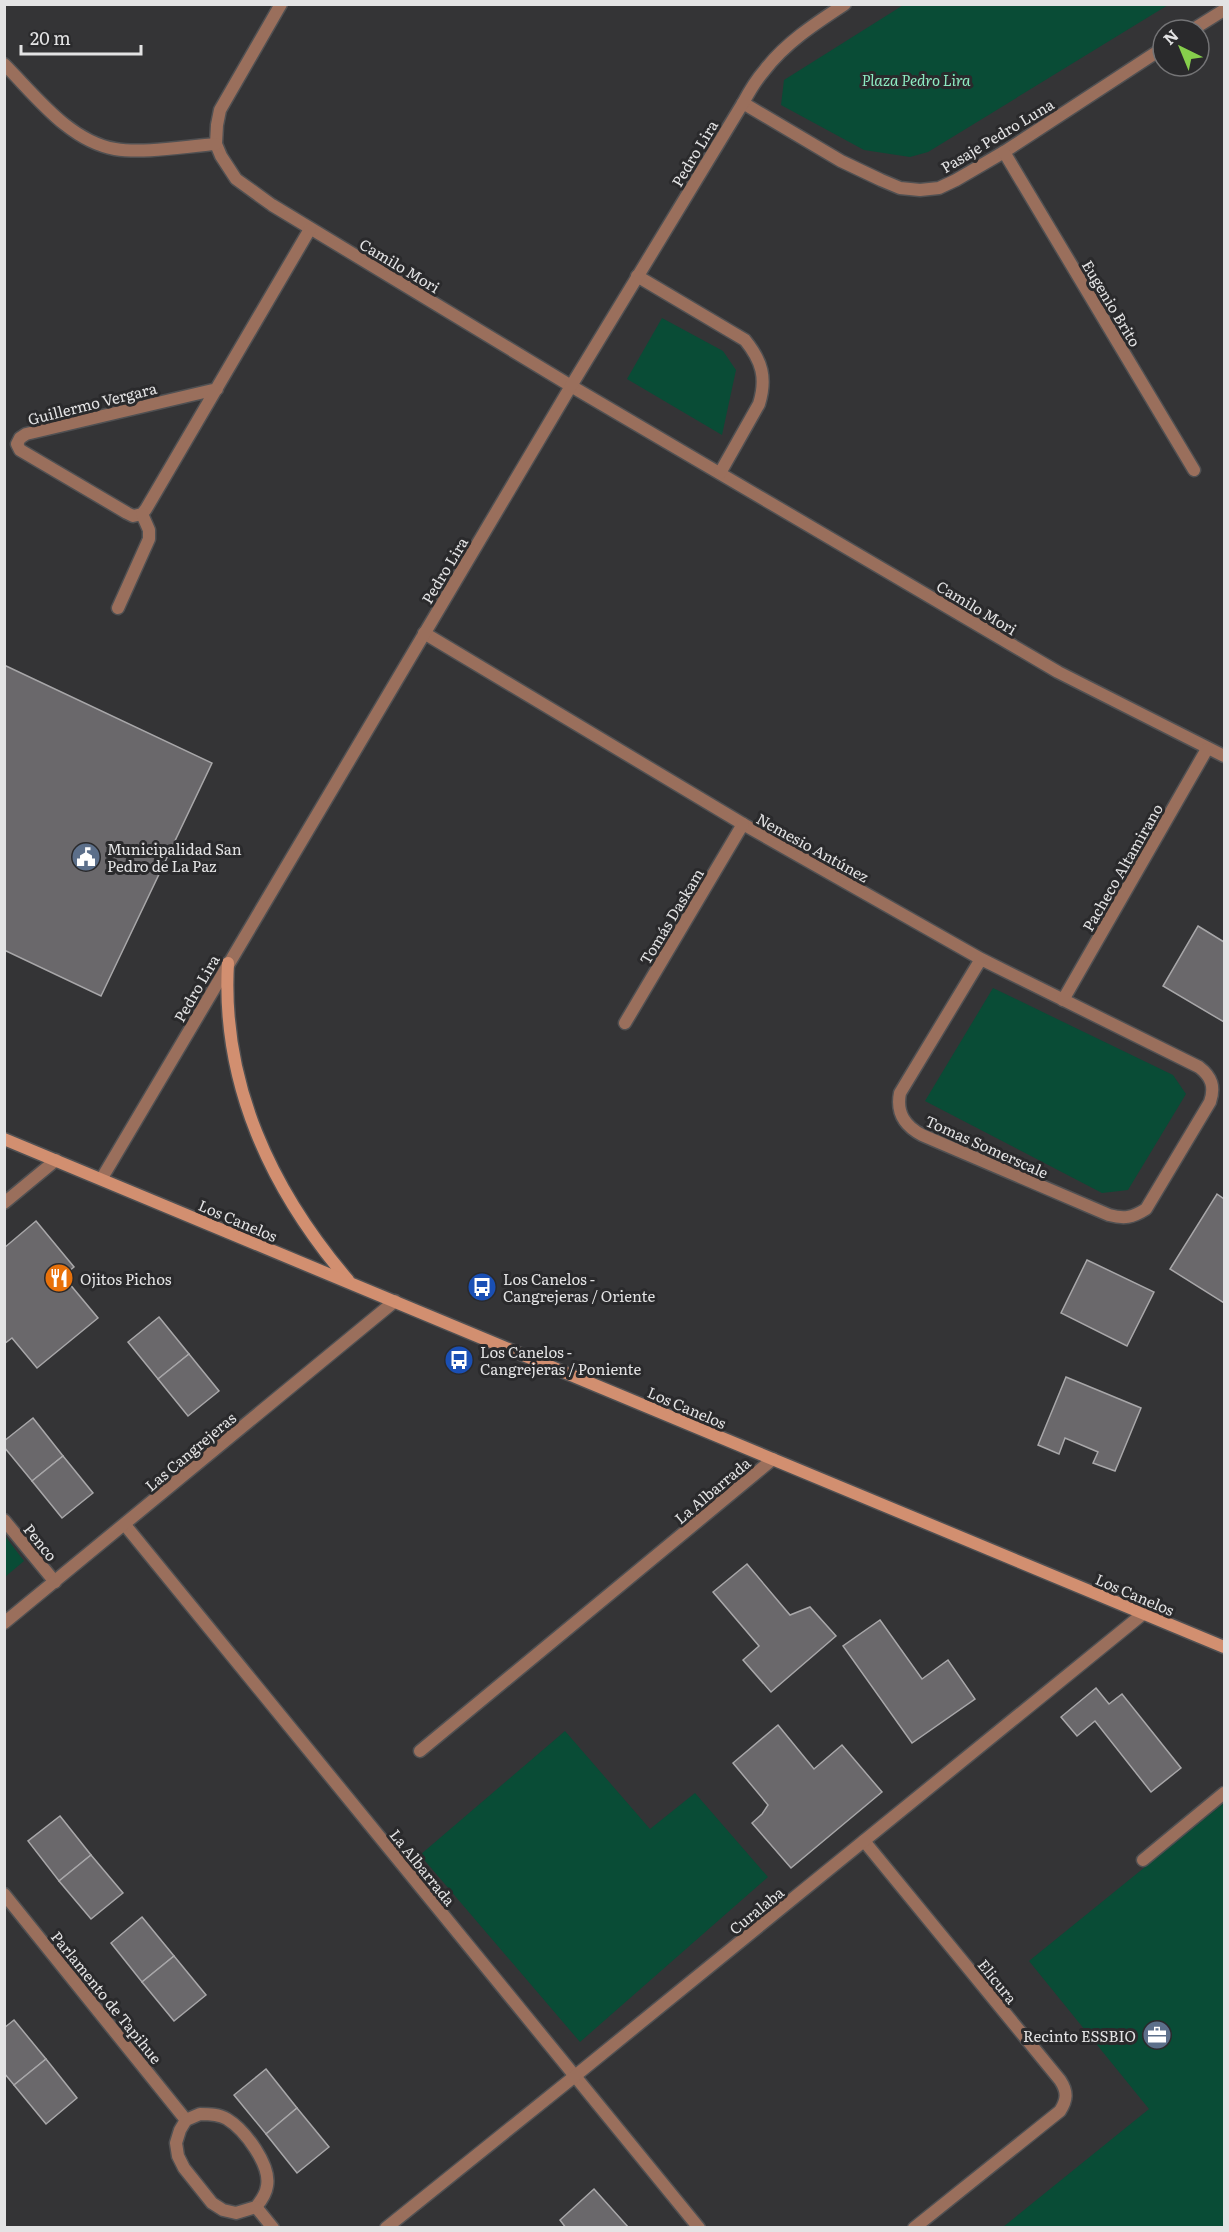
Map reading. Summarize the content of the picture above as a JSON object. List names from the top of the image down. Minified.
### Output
{"streets":{"main road":["Los Canelos"],"street":["Pasaje Pedro Luna","Pedro Lira","Camilo Mori","Eugenio Brito","Guillermo Vergara","Nemesio Antúnez","Pacheco Altamirano","Tomás Daskam","Tomas Somerscale","Las Cangrejeras","La Albarrada","Penco","Curalaba","Elicura","Parlamento de Tapihue"]},"crossings":[["Pasaje Pedro Luna","Pedro Lira"],["Pasaje Pedro Luna","Eugenio Brito"],["Pedro Lira","Camilo Mori"],["Pedro Lira","Nemesio Antúnez"],["Pedro Lira","Los Canelos"],["Camilo Mori","Pacheco Altamirano"],["Nemesio Antúnez","Pacheco Altamirano"],["Nemesio Antúnez","Tomás Daskam"],["Nemesio Antúnez","Tomas Somerscale"],["Los Canelos","Las Cangrejeras"],["Los Canelos","La Albarrada"],["Los Canelos","Curalaba"],["Las Cangrejeras","La Albarrada"],["Las Cangrejeras","Penco"],["La Albarrada","Curalaba"],["Curalaba","Elicura"]],"parks":["Plaza Pedro Lira"],"places":{"public building":["Municipalidad San Pedro de La Paz"],"restaurant":["Ojitos Pichos"],"bus stop":["Los Canelos - Cangrejeras / Oriente","Los Canelos - Cangrejeras / Poniente"],"office":["Recinto ESSBIO"]},"scale_bar":"20 m","north":"top left"}
